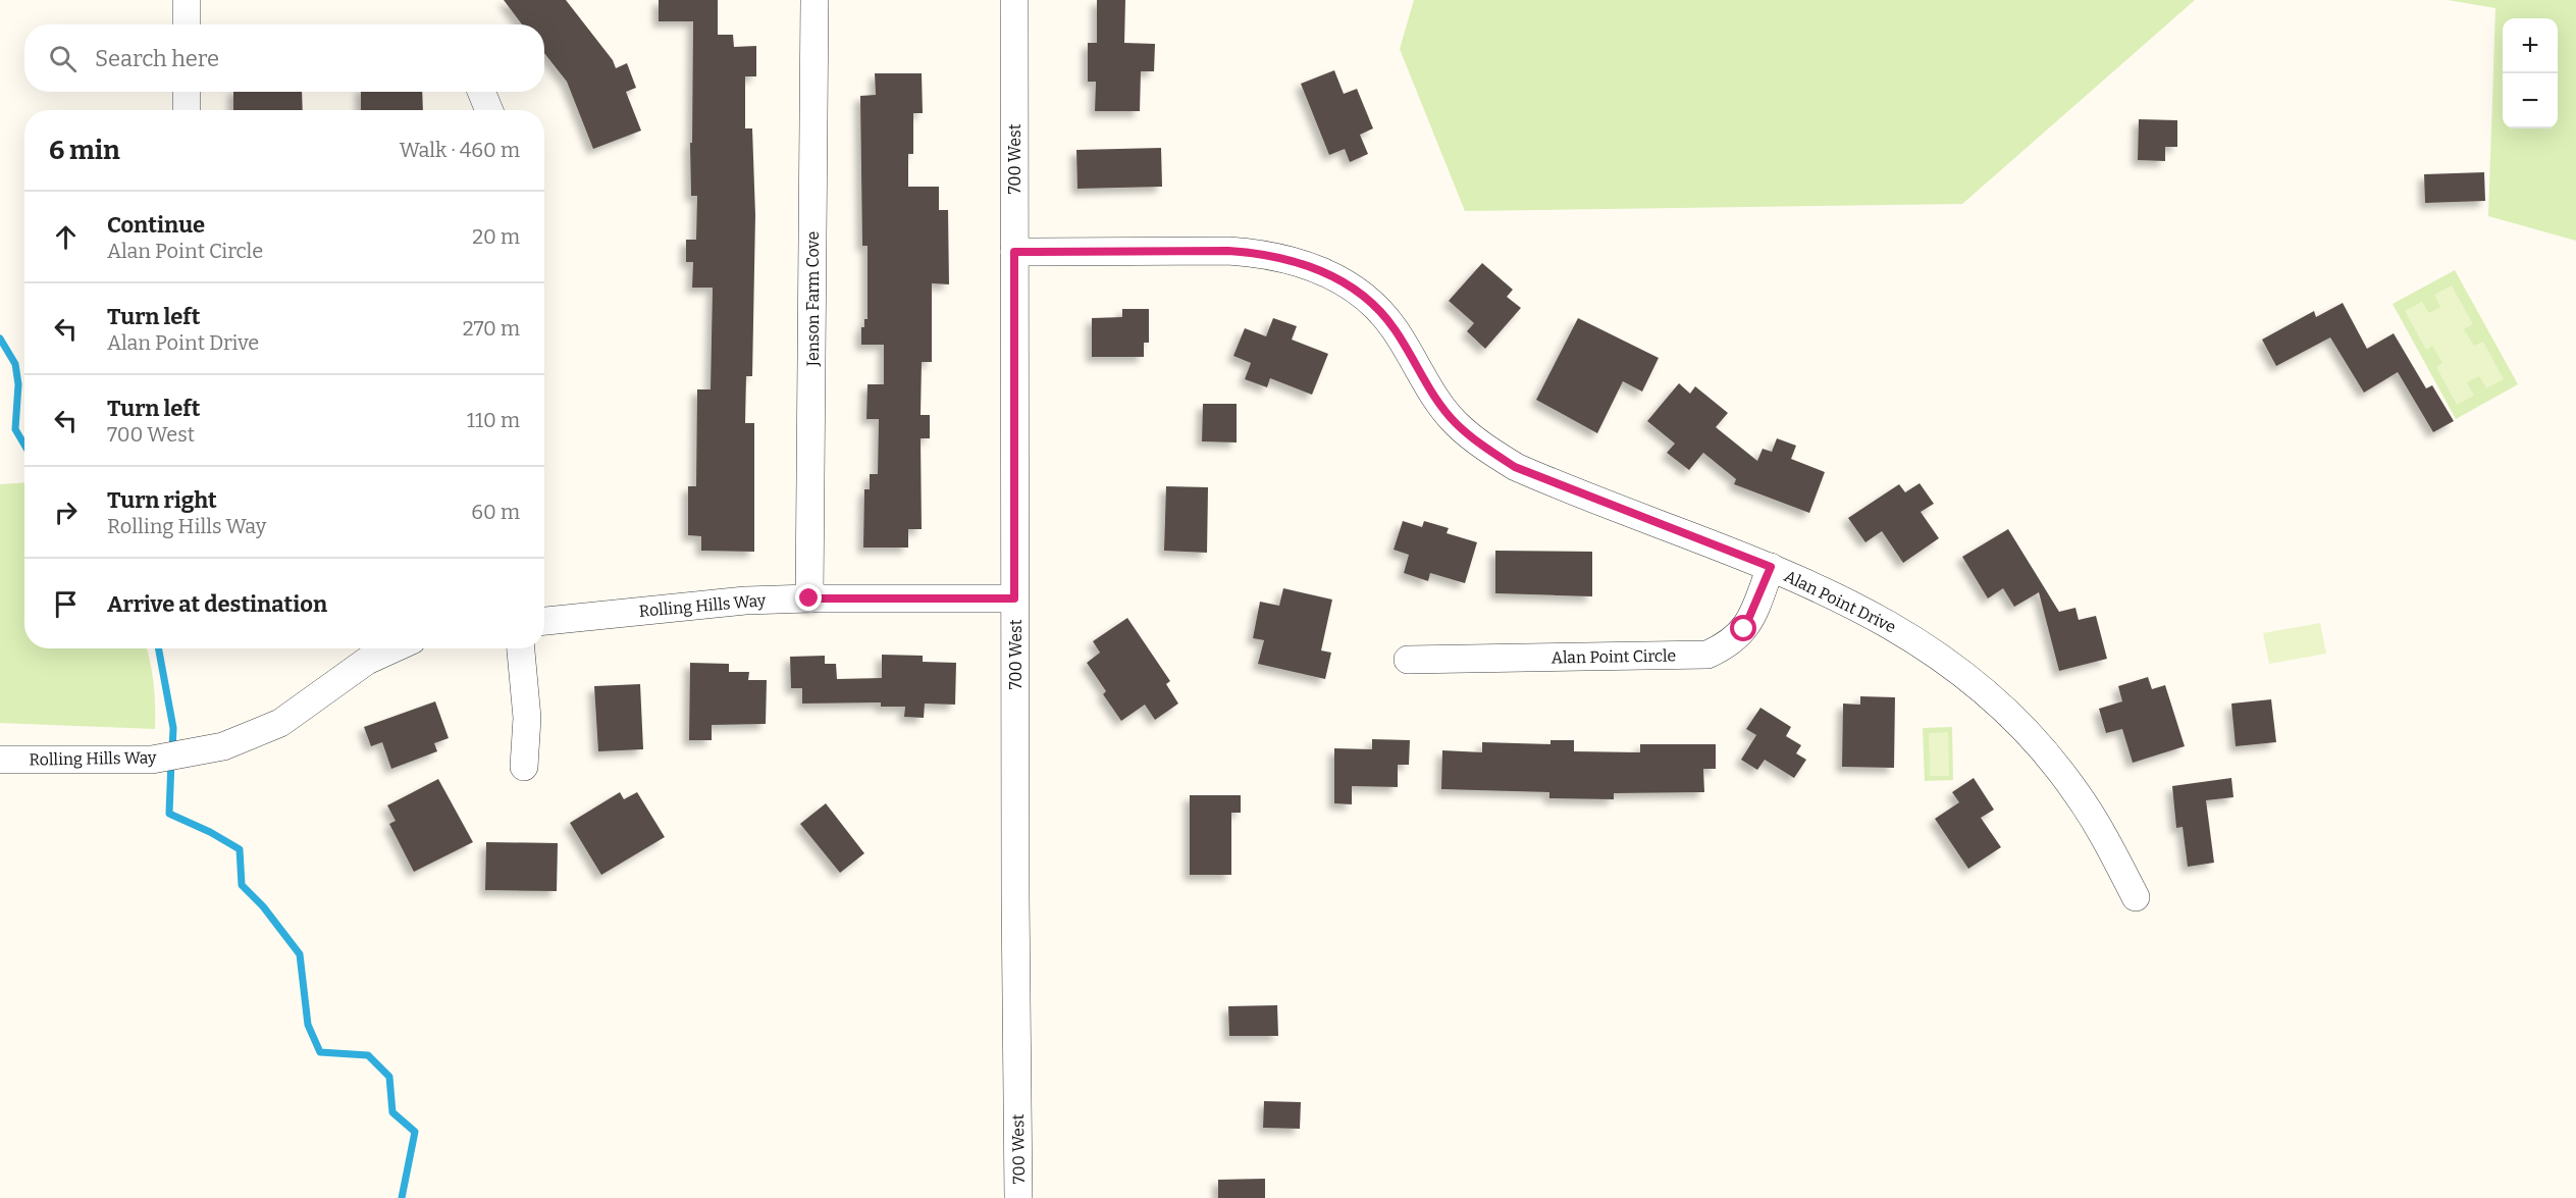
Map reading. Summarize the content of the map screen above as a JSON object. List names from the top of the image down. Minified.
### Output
{"streets":{"street":["700 West","Jenson Farm Cove","Alan Point Drive","Rolling Hills Way","Alan Point Circle"]},"crossings":[["700 West","Alan Point Drive"],["700 West","Rolling Hills Way"],["Jenson Farm Cove","Rolling Hills Way"],["Alan Point Drive","Alan Point Circle"]],"page":{"map_buttons":["+","−"],"search":"Search here","heading":["6 min","Walk · 460 m"],"list":[["Continue","Alan Point Circle","20 m"],["Turn left","Alan Point Drive","270 m"],["Turn left","700 West","110 m"],["Turn right","Rolling Hills Way","60 m"],"Arrive at destination"]}}
